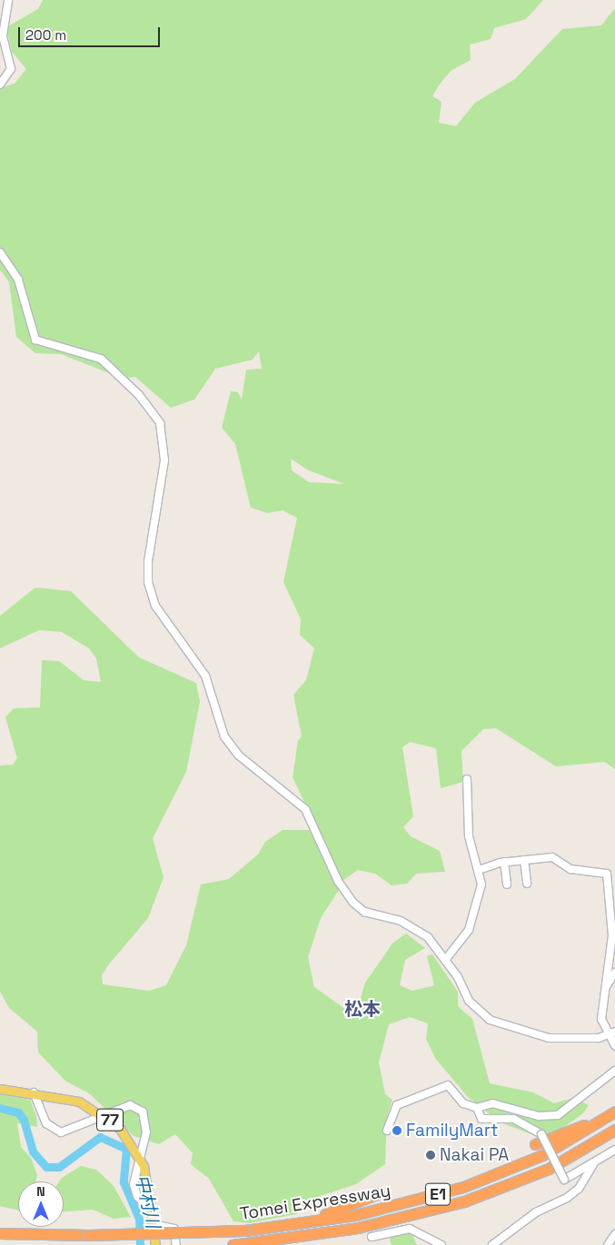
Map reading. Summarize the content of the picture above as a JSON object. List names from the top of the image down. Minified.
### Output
{"streets":{"highway":["E1","Tomei Expressway"],"main road":["77"]},"districts":["松本"],"water":["中村川"],"places":["FamilyMart","Nakai PA"],"scale_bar":"200 m","north":"top"}
